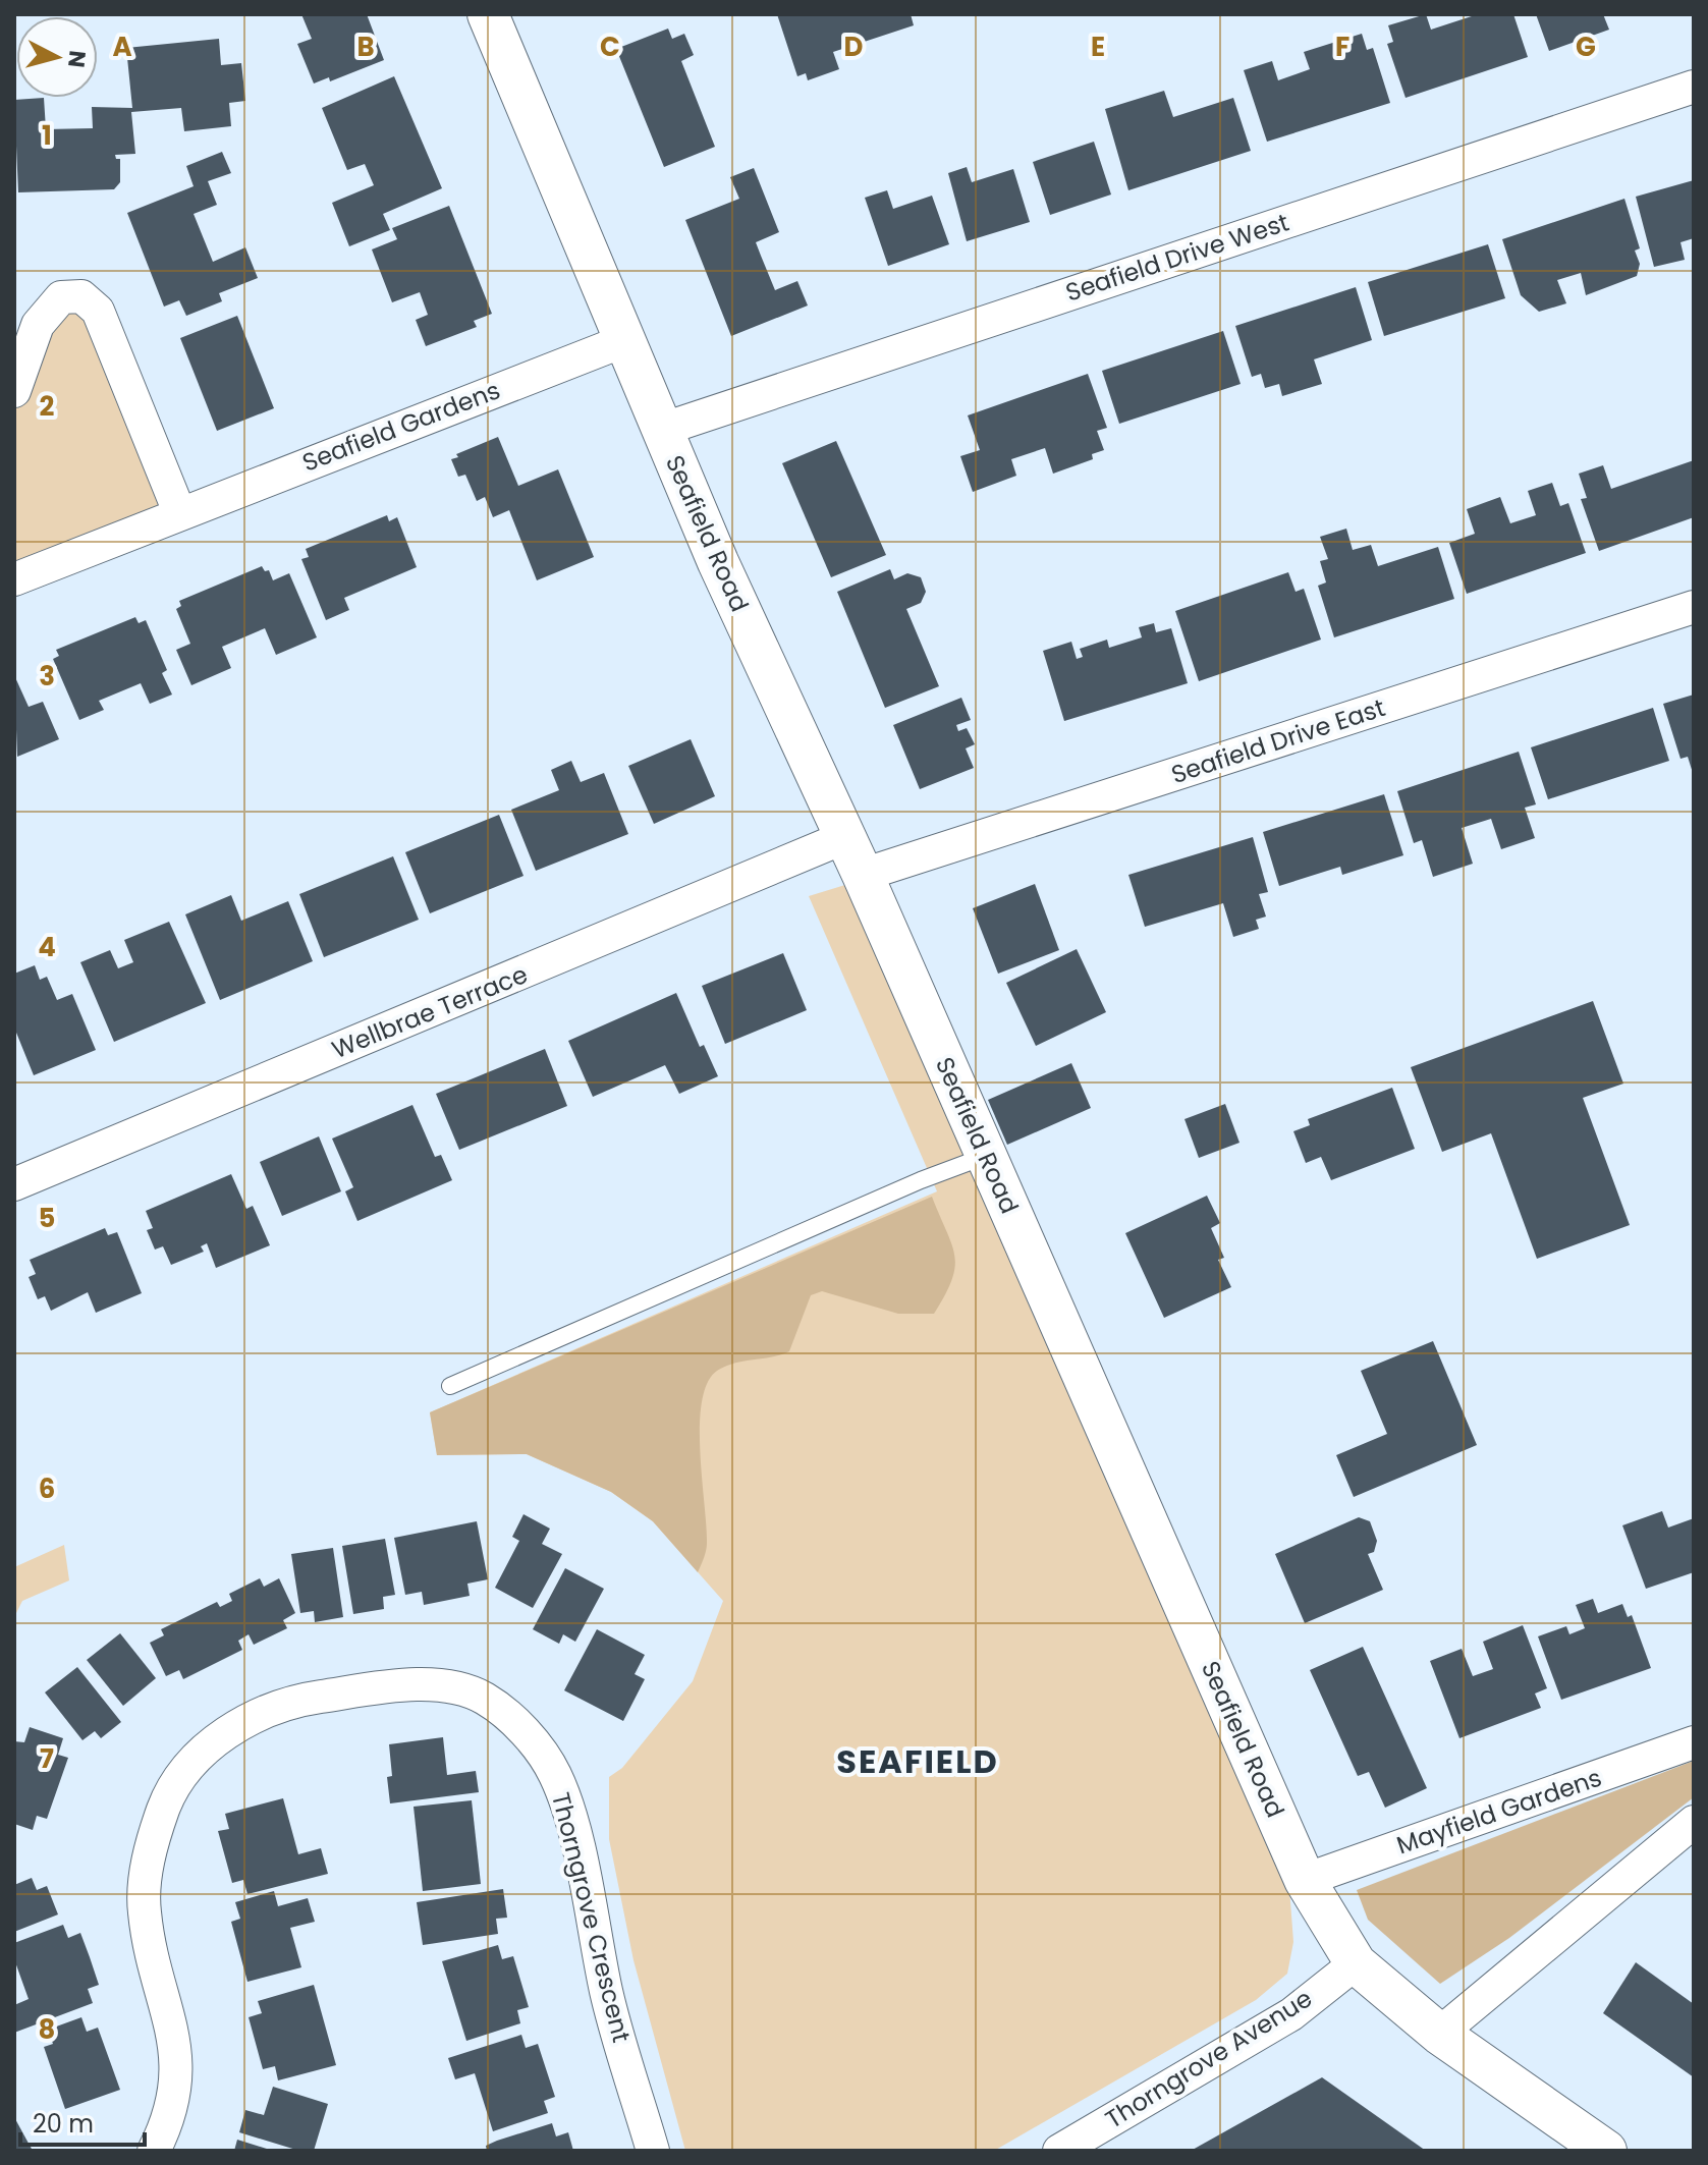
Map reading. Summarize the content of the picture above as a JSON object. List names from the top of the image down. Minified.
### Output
{"streets":{"street":["Seafield Drive West","Seafield Gardens","Seafield Road","Seafield Drive East","Wellbrae Terrace","Mayfield Gardens","Thorngrove Crescent","Thorngrove Avenue"]},"crossings":[["Seafield Drive West","Seafield Road"],["Seafield Gardens","Seafield Road"],["Seafield Road","Seafield Drive East"],["Seafield Road","Wellbrae Terrace"],["Seafield Road","Mayfield Gardens"],["Seafield Road","Thorngrove Avenue"]],"districts":["SEAFIELD"],"scale_bar":"20 m","north":"right","grid":{"columns":["A","B","C","D","E","F","G"],"rows":["1","2","3","4","5","6","7","8"]}}
